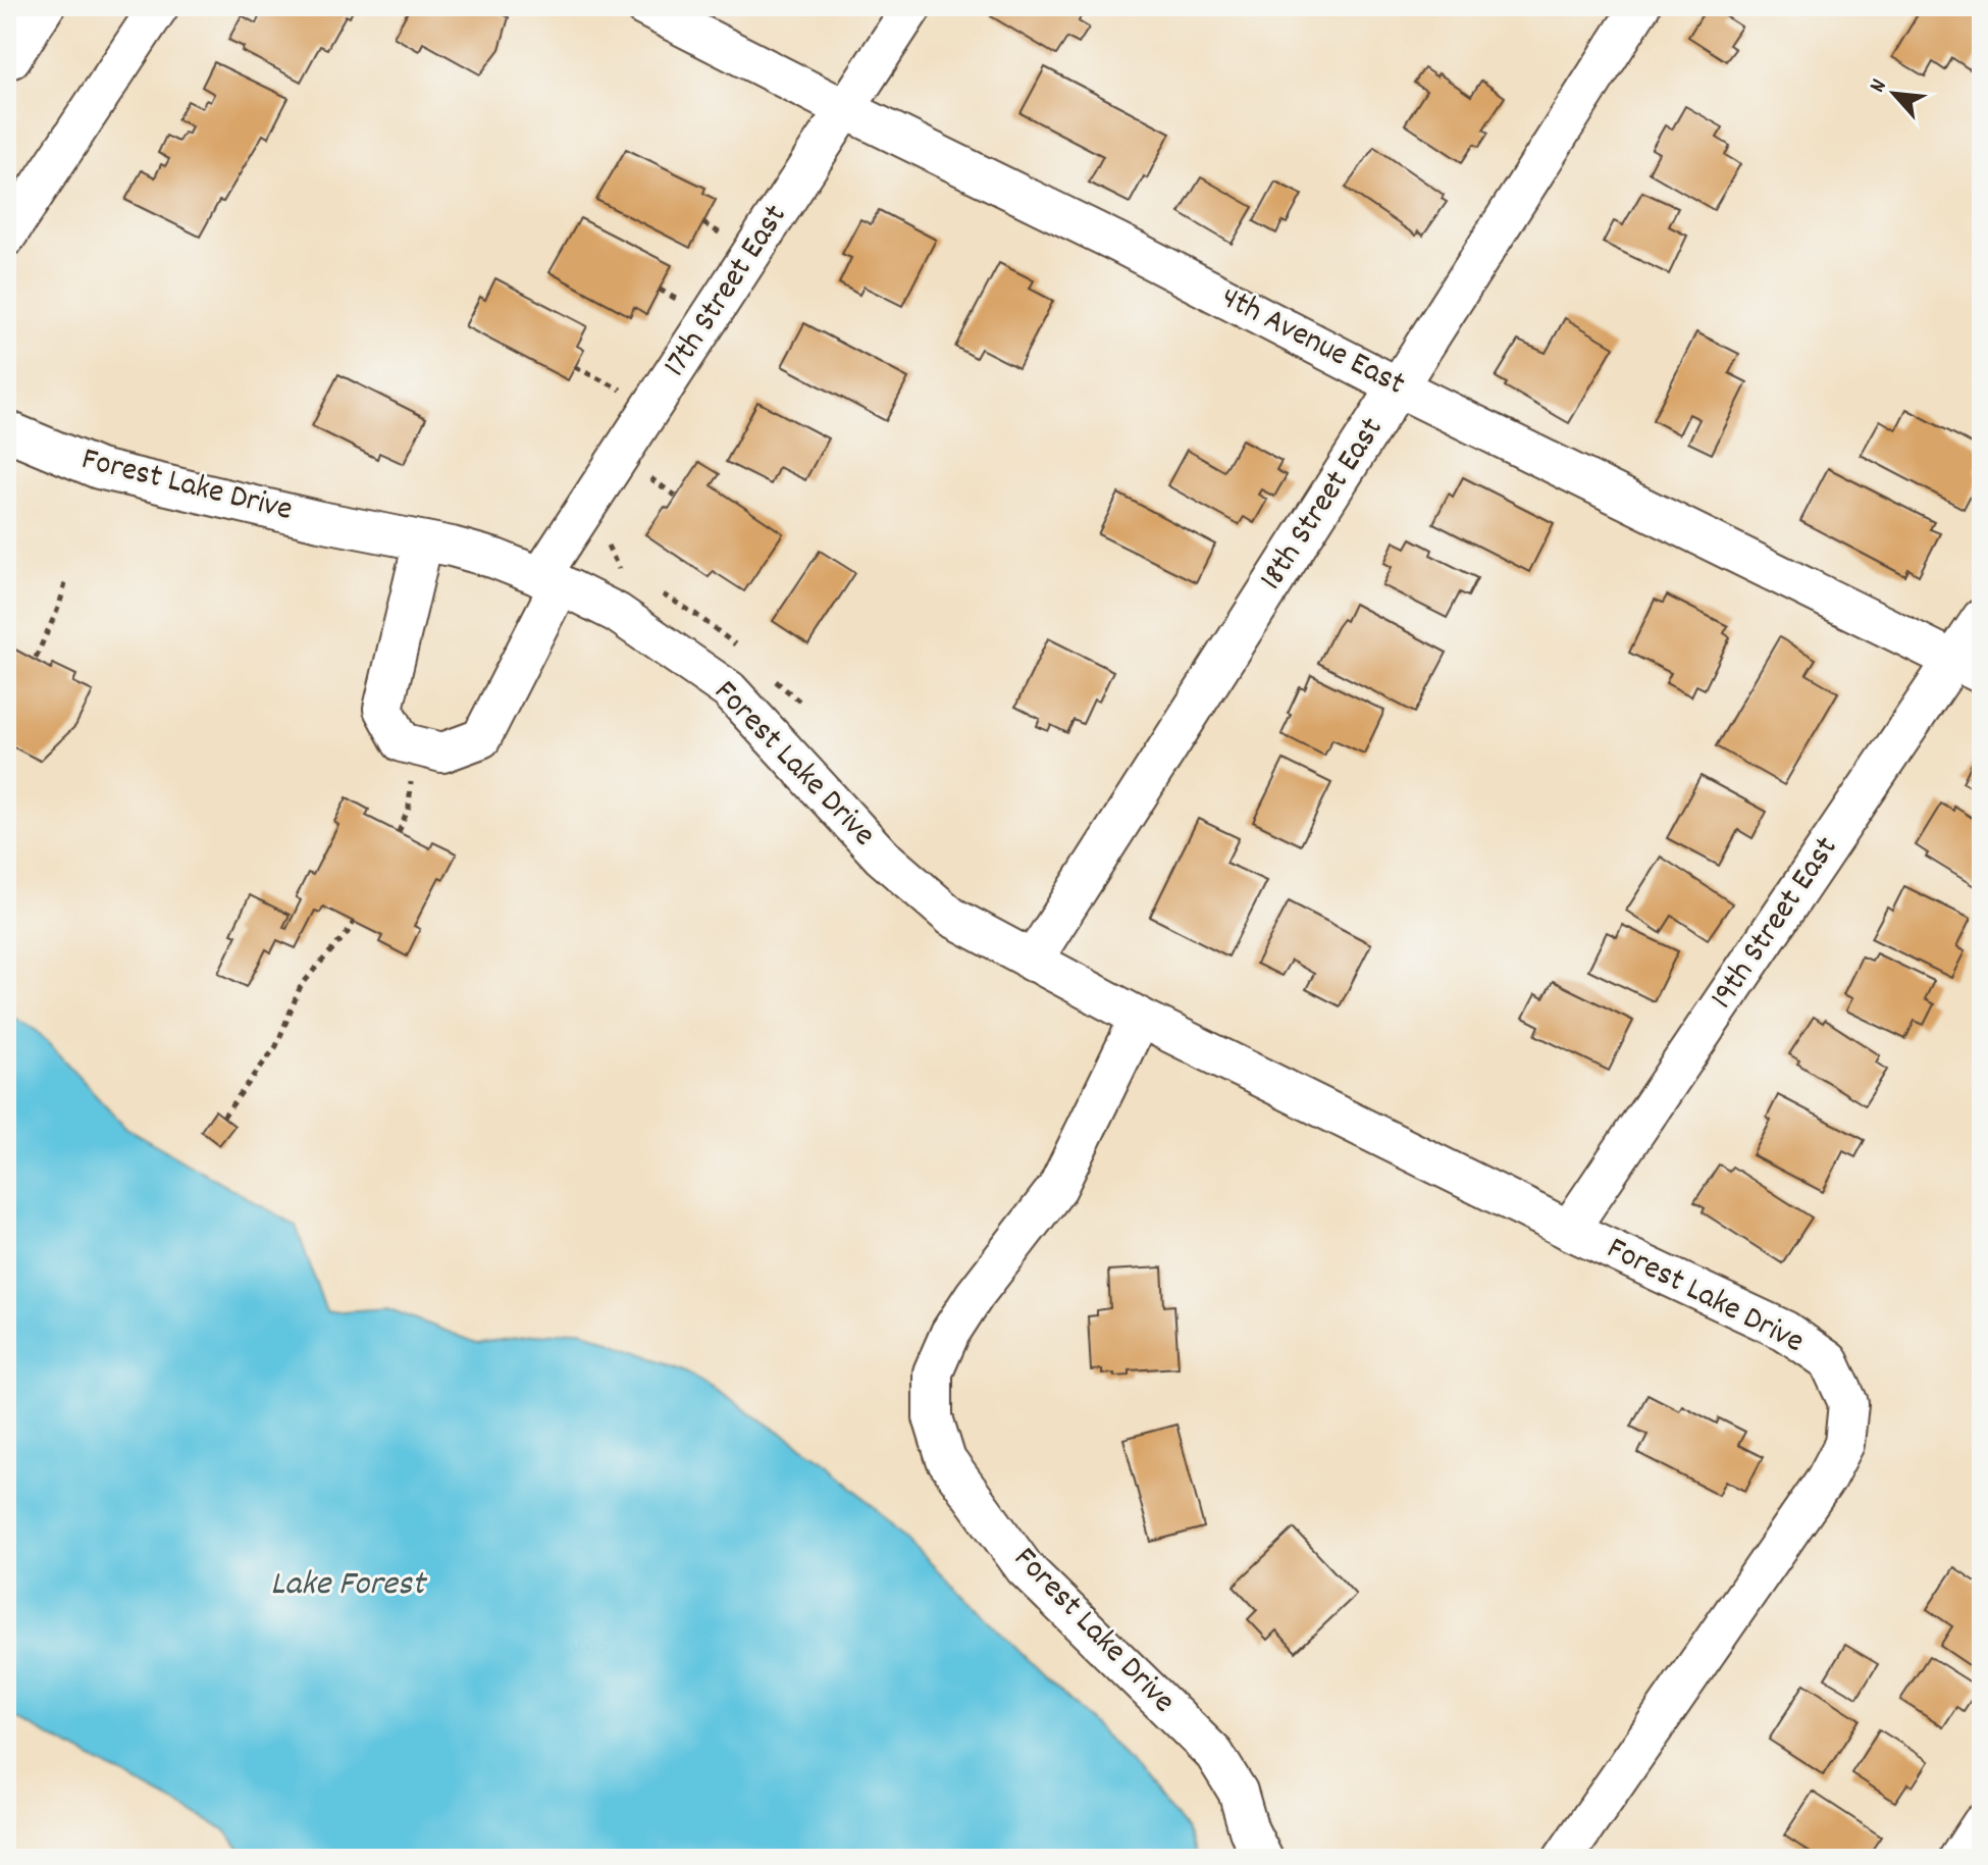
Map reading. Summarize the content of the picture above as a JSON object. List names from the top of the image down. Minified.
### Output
{"streets":{"street":["17th Street East","4th Avenue East","Forest Lake Drive","18th Street East","19th Street East"]},"crossings":[["17th Street East","4th Avenue East"],["17th Street East","Forest Lake Drive"],["4th Avenue East","18th Street East"],["4th Avenue East","19th Street East"],["Forest Lake Drive","18th Street East"],["Forest Lake Drive","19th Street East"]],"water":["Lake Forest"],"north":"top left"}
